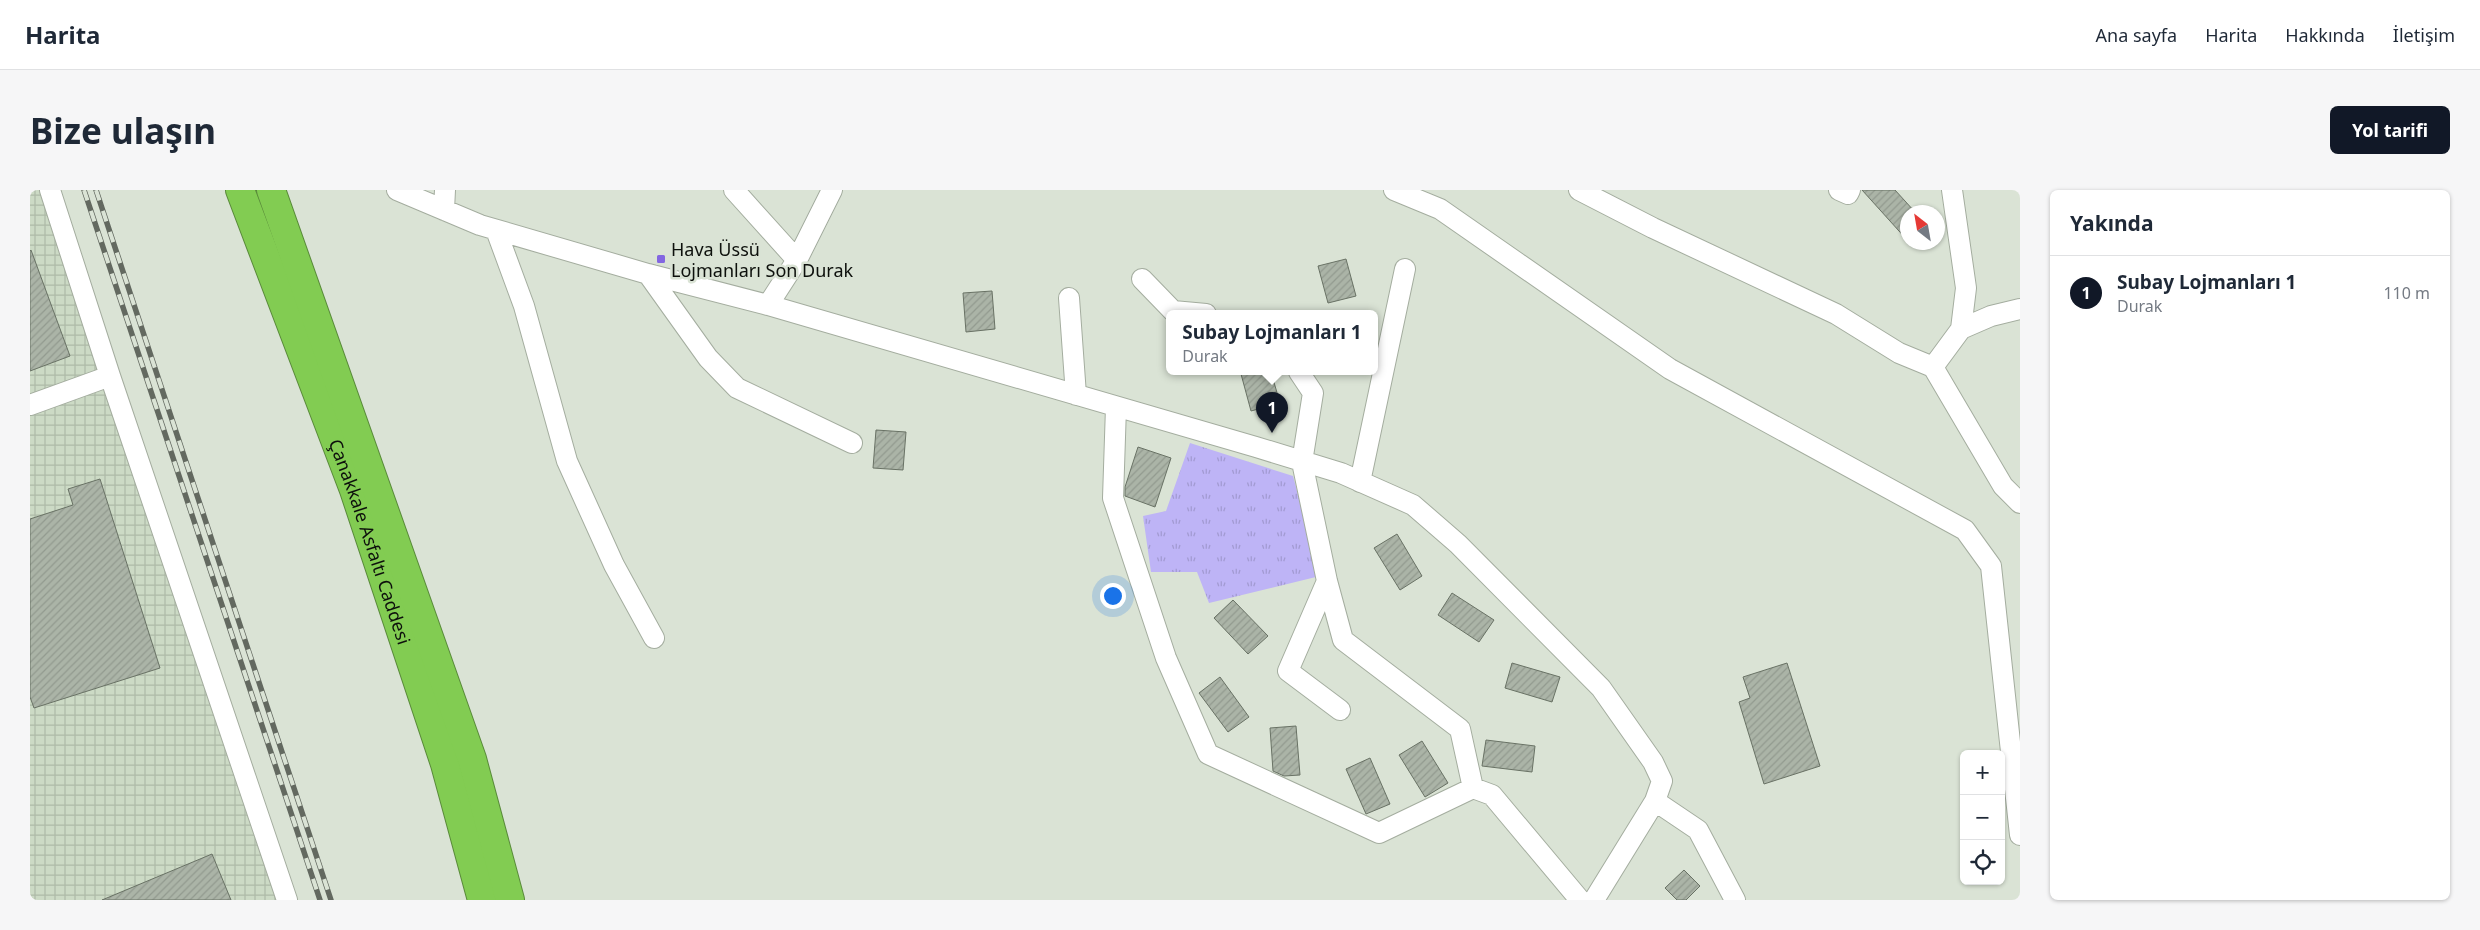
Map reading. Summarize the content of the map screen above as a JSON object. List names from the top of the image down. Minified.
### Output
{"streets":{"highway":["Çanakkale Asfaltı Caddesi"]},"places":{"transit":["Hava Üssü Lojmanları Son Durak"]},"north":"top left","page":{"header":"Harita","nav":["Ana sayfa","Harita","Hakkında","İletişim"],"buttons":"Yol tarifi","title":"Bize ulaşın","heading":"Yakında","list":[{"mark":"1","name":"Subay Lojmanları 1","note":"Durak","value":"110 m"}],"popup":["Subay Lojmanları 1","Durak"],"pins":"1","map_buttons":["+","−"]}}
